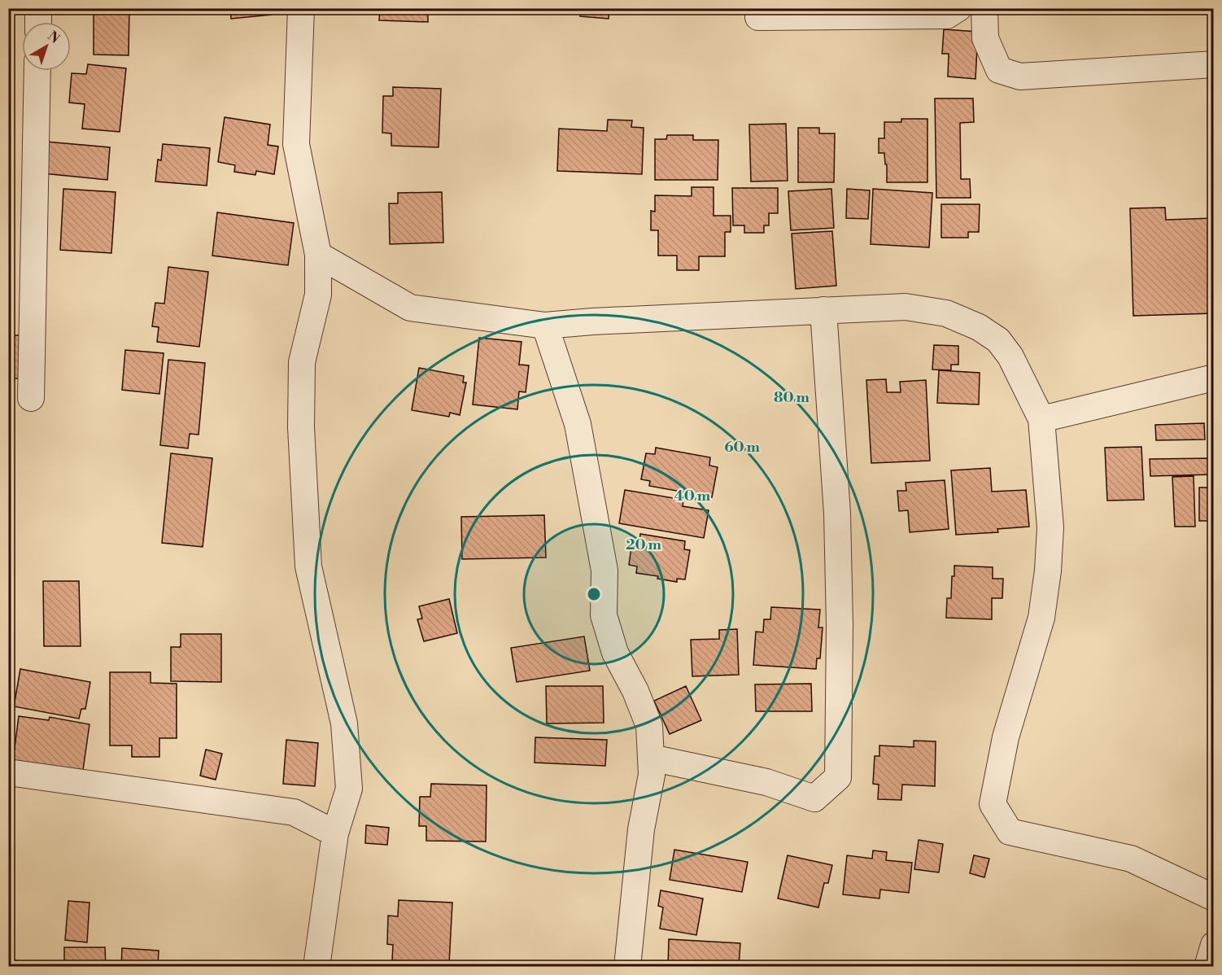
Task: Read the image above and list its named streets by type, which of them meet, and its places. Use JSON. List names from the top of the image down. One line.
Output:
{"north":"top right","rings":["80 m","60 m","40 m","20 m"]}
